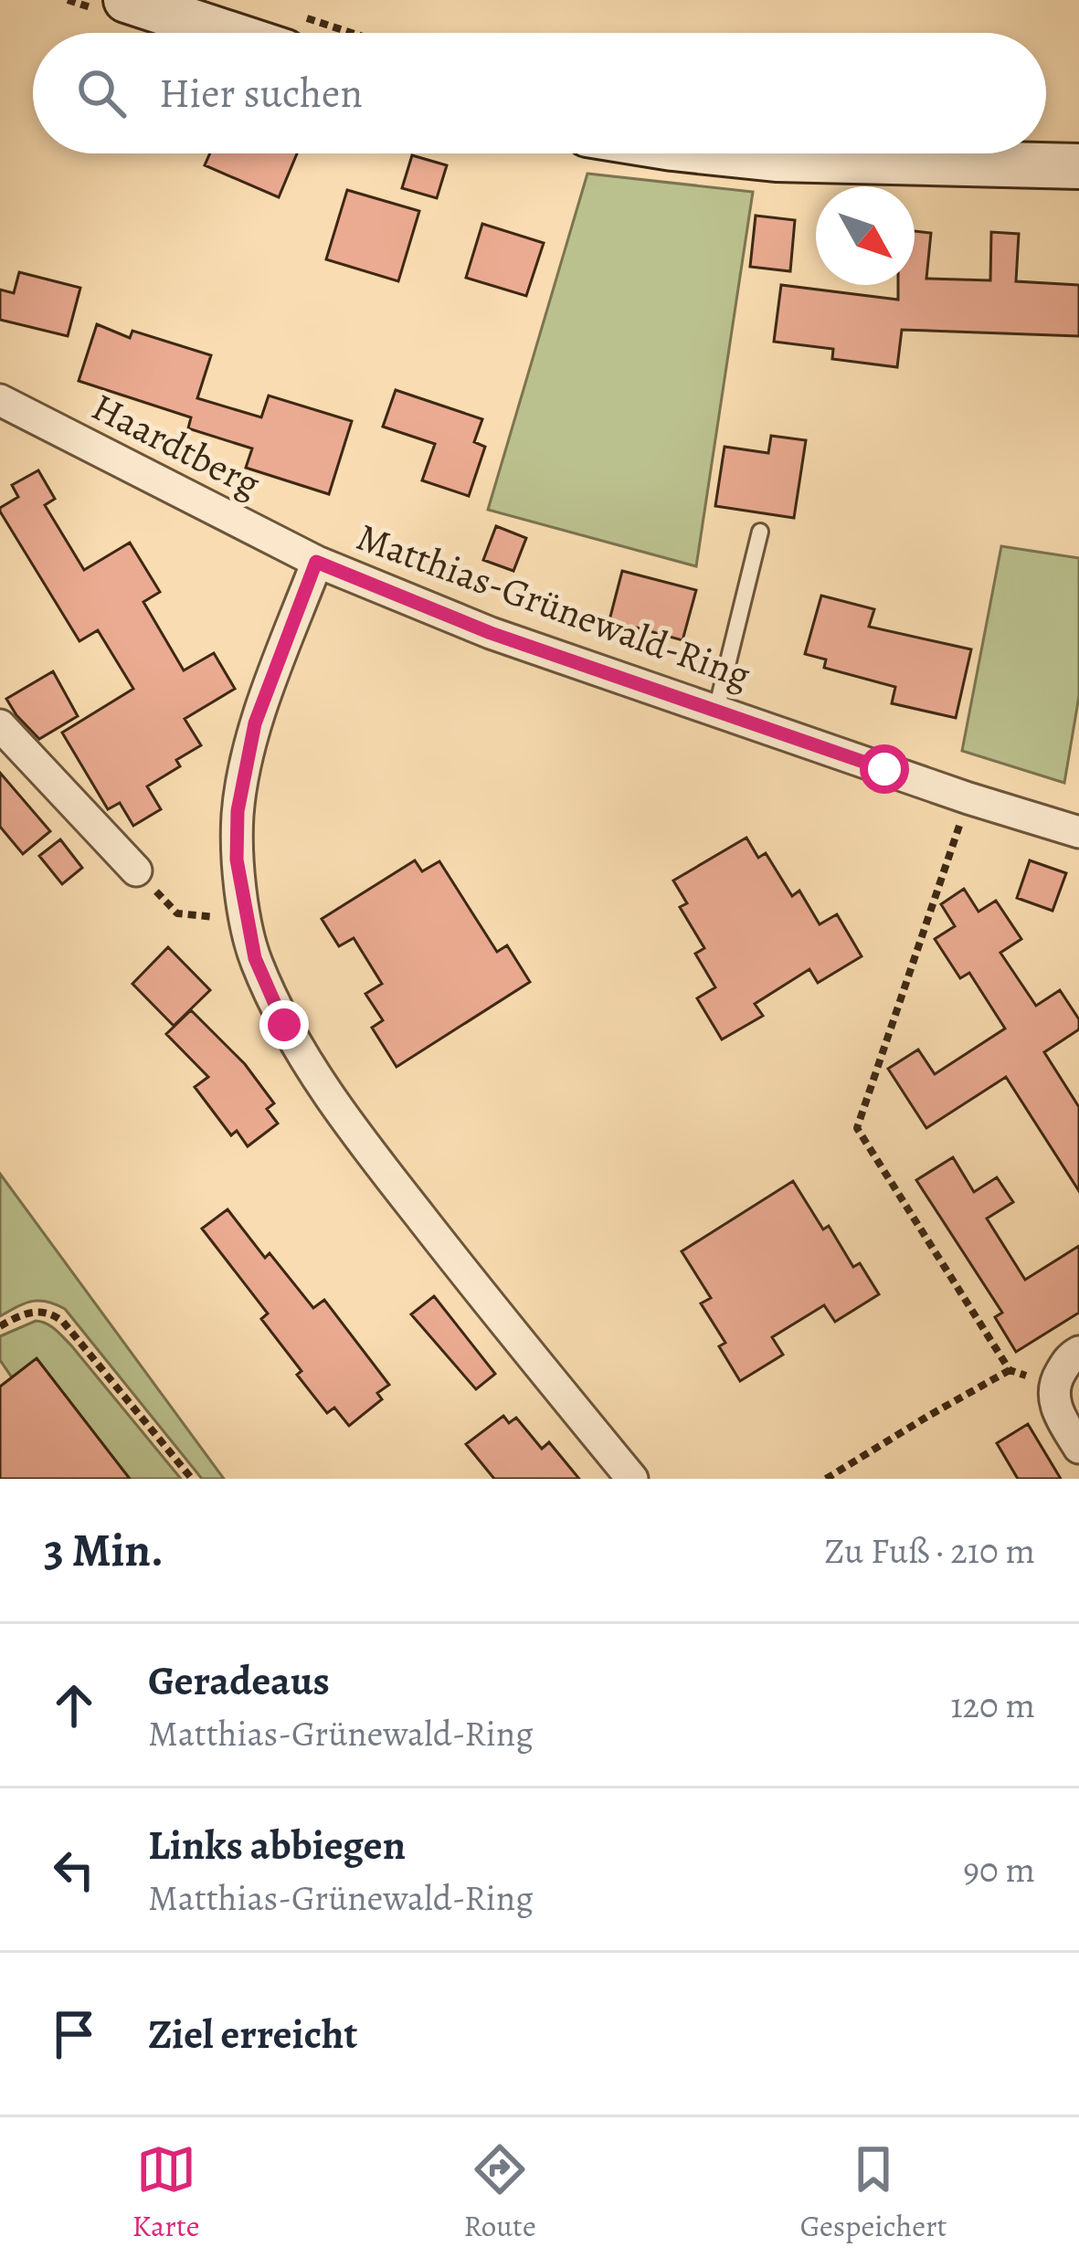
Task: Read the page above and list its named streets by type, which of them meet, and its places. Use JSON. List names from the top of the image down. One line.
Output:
{"streets":{"street":["Haardtberg","Matthias-Grünewald-Ring"]},"crossings":[["Haardtberg","Matthias-Grünewald-Ring"]],"north":"bottom right","page":{"search":"Hier suchen","heading":["3 Min.","Zu Fuß · 210 m"],"list":[["Geradeaus","Matthias-Grünewald-Ring","120 m"],["Links abbiegen","Matthias-Grünewald-Ring","90 m"],"Ziel erreicht"],"nav":["Karte","Route","Gespeichert"]}}
